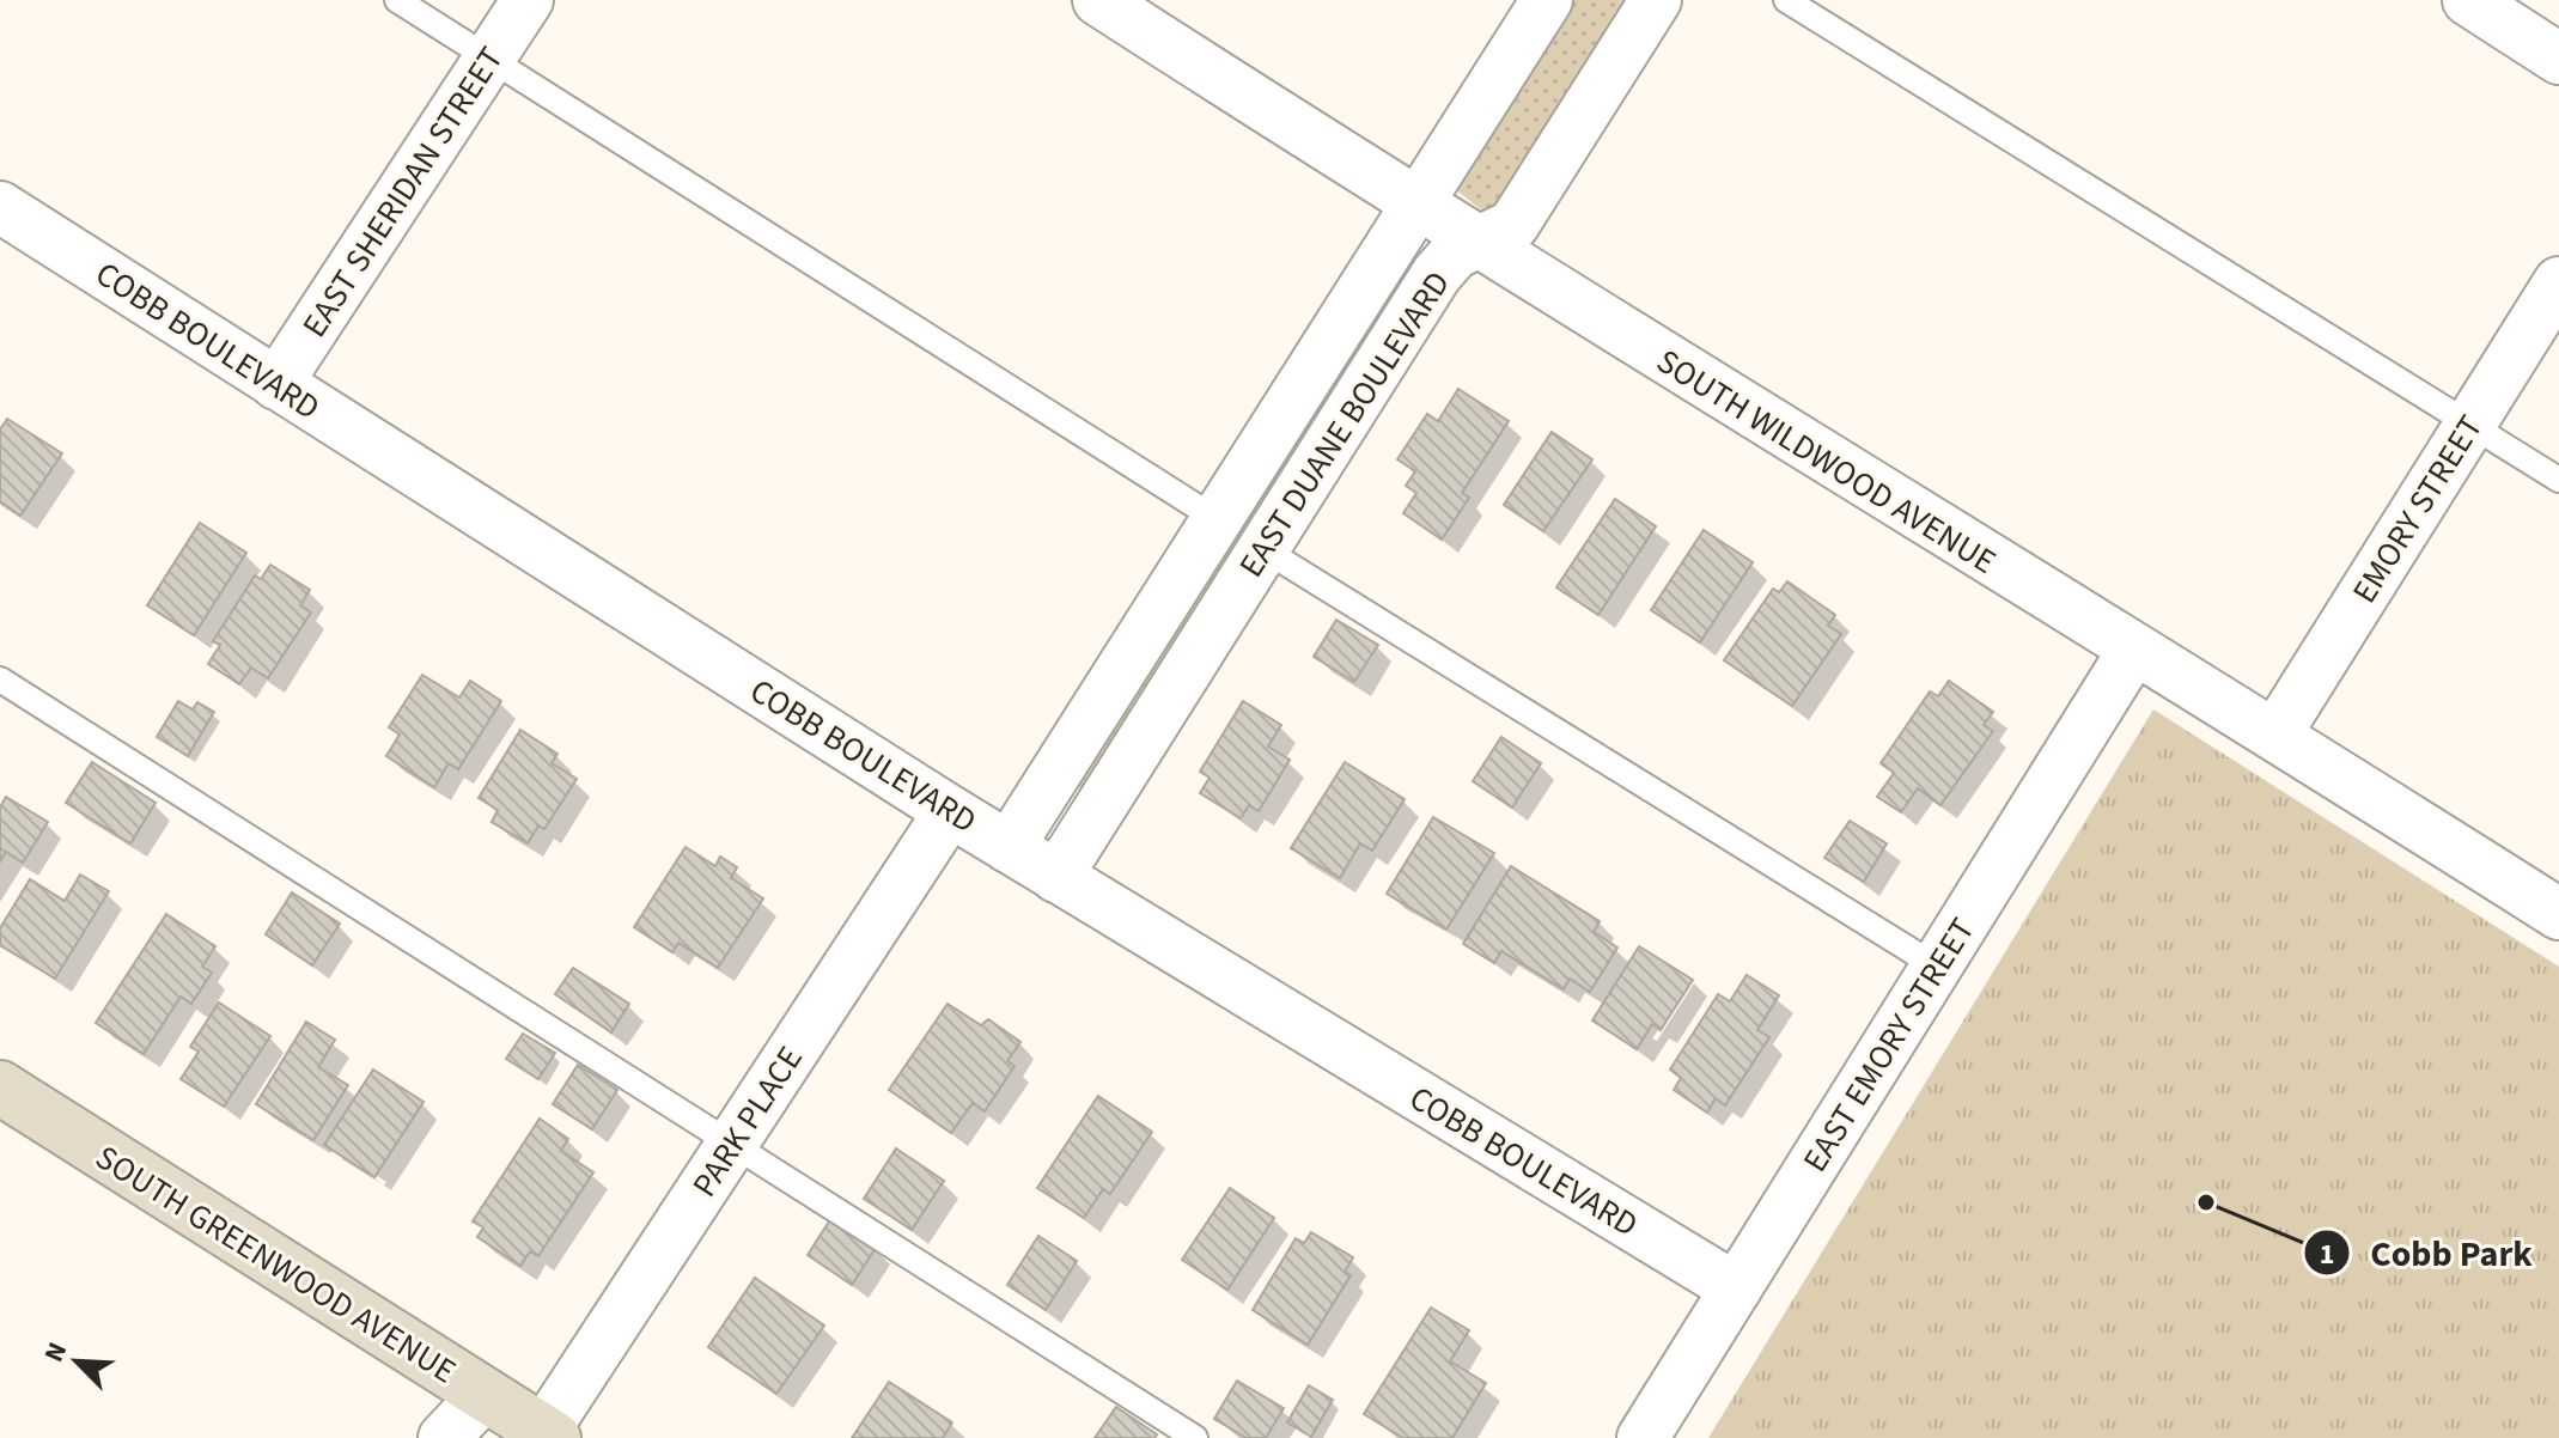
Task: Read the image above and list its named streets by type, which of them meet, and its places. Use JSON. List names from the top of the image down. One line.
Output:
{"streets":{"street":["EAST SHERIDAN STREET","COBB BOULEVARD","EAST DUANE BOULEVARD","SOUTH WILDWOOD AVENUE","EMORY STREET","EAST EMORY STREET","PARK PLACE","SOUTH GREENWOOD AVENUE"]},"crossings":[["EAST SHERIDAN STREET","COBB BOULEVARD"],["COBB BOULEVARD","EAST DUANE BOULEVARD"],["COBB BOULEVARD","EAST EMORY STREET"],["COBB BOULEVARD","PARK PLACE"],["EAST DUANE BOULEVARD","SOUTH WILDWOOD AVENUE"],["SOUTH WILDWOOD AVENUE","EMORY STREET"],["SOUTH WILDWOOD AVENUE","EAST EMORY STREET"],["PARK PLACE","SOUTH GREENWOOD AVENUE"]],"places":["Cobb Park"],"north":"top left"}
